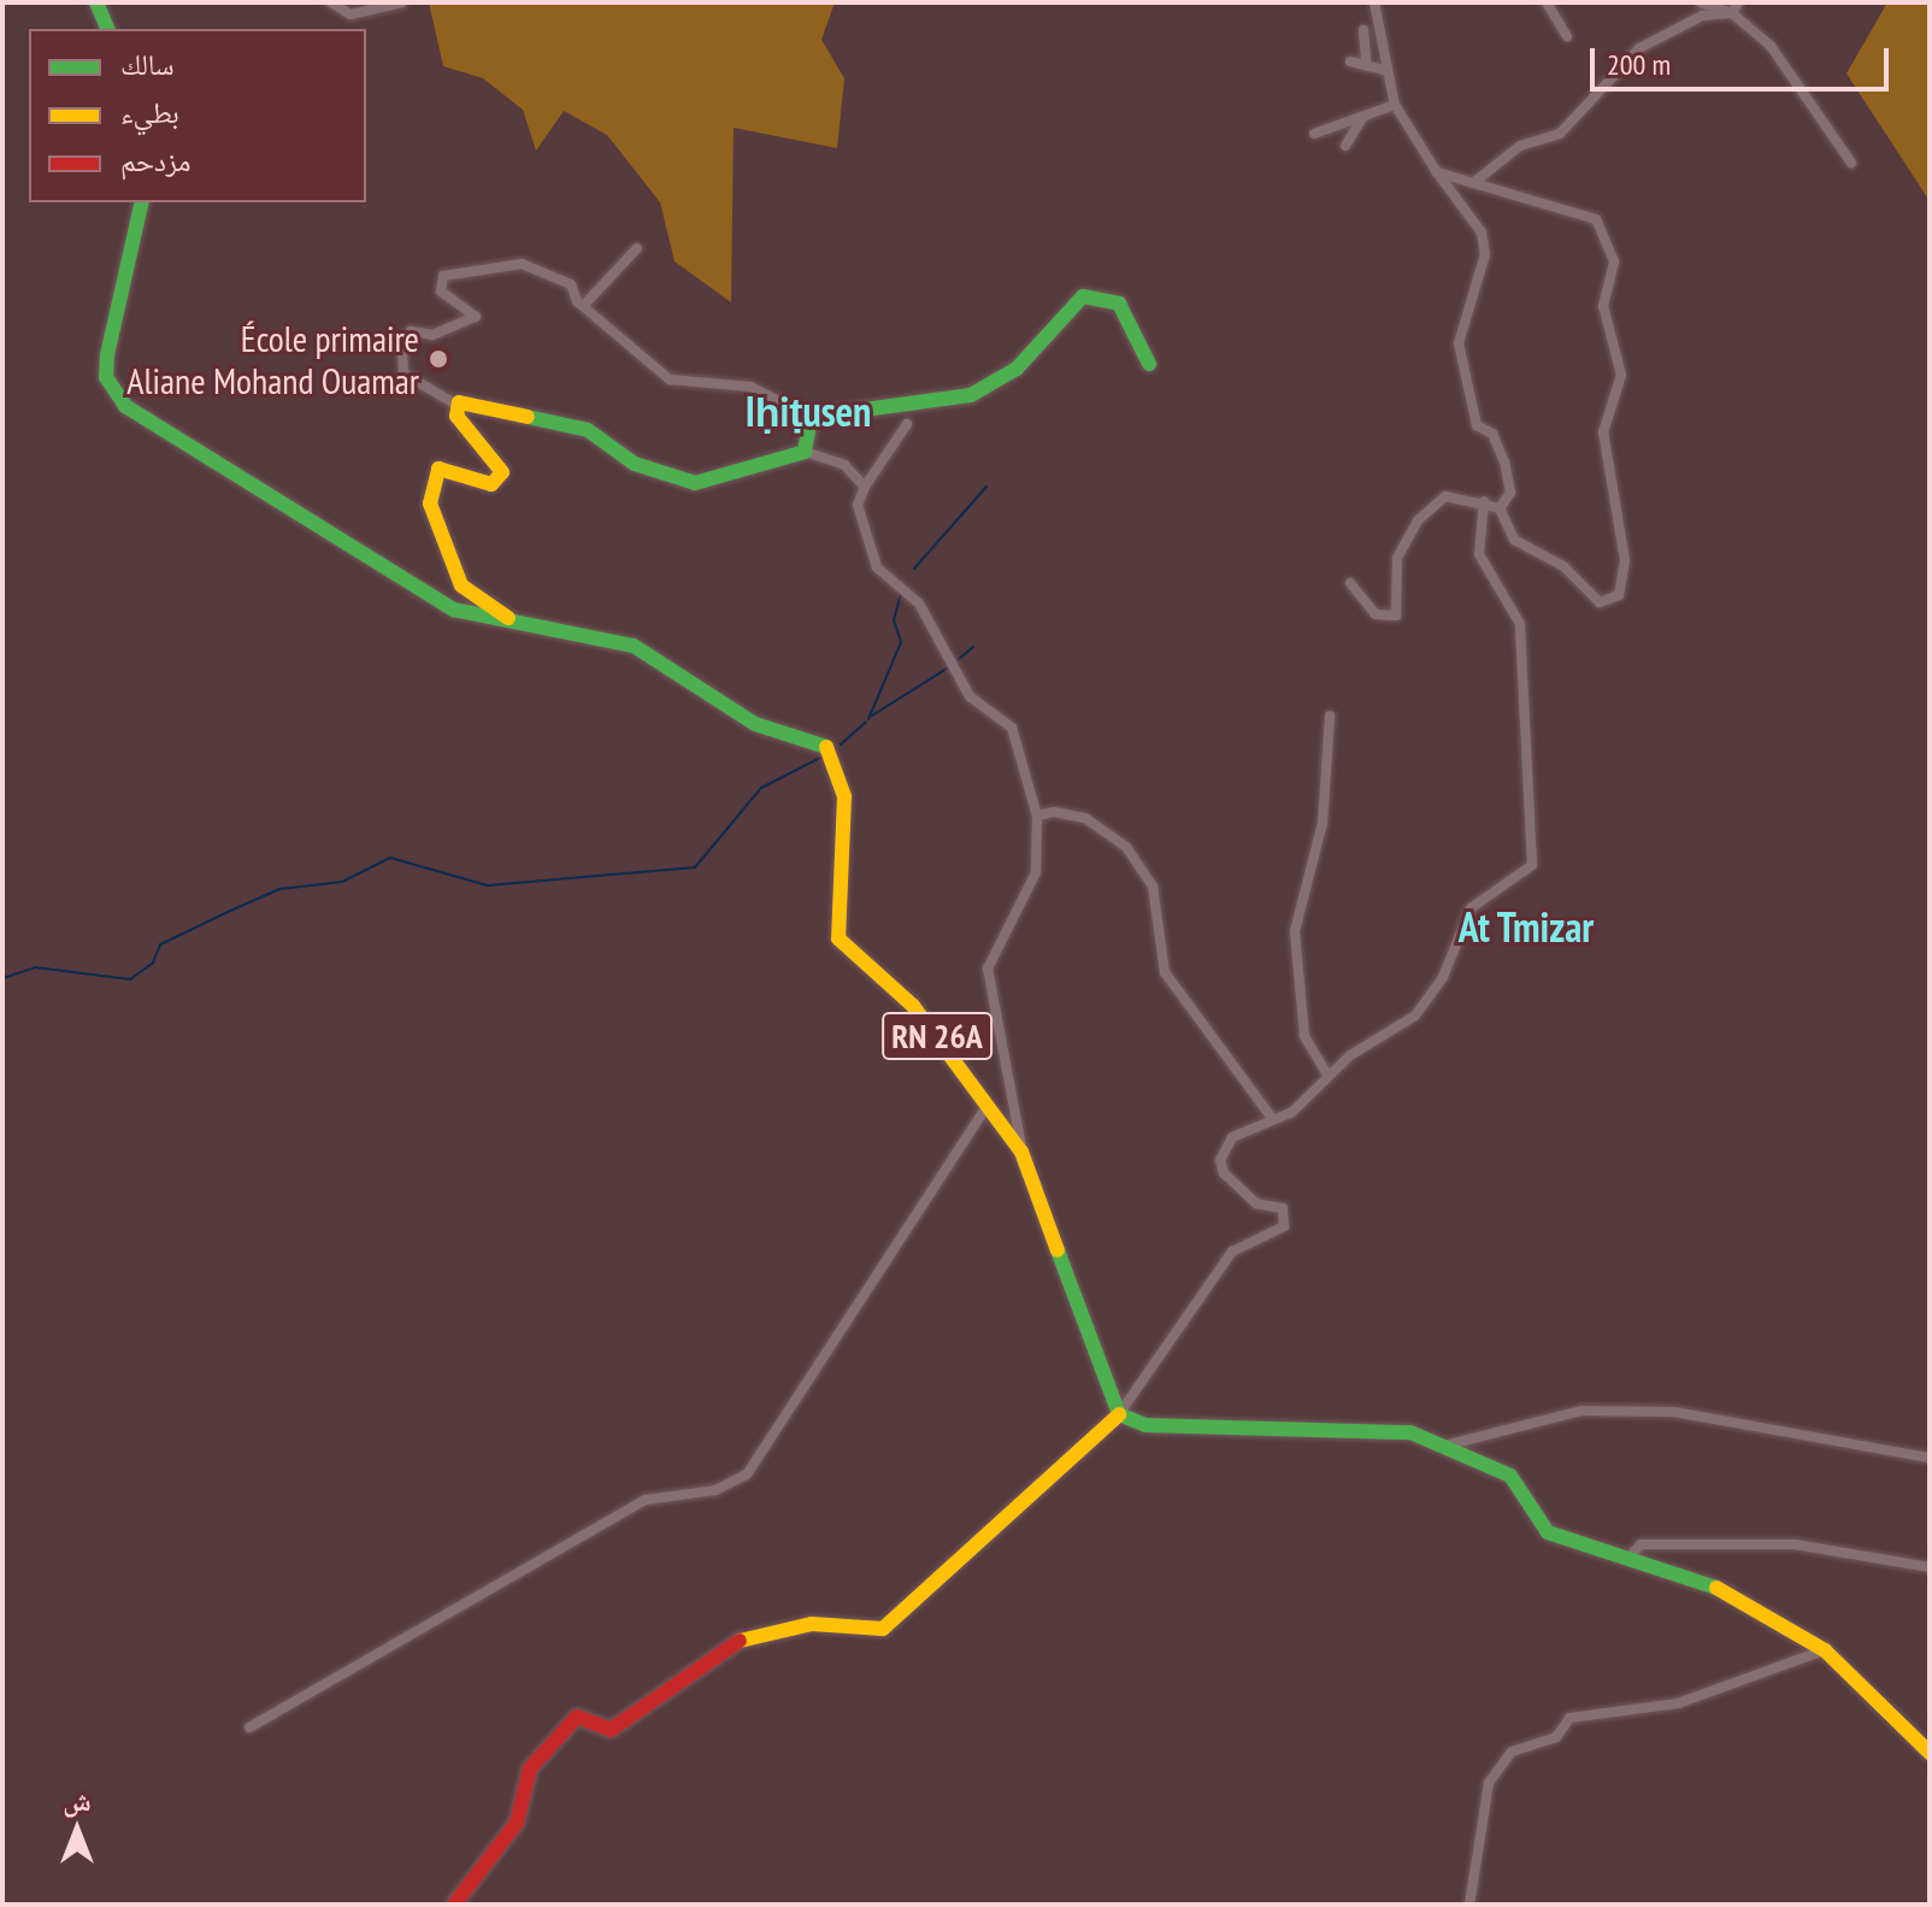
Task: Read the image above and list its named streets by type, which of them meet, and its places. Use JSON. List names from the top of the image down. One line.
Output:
{"streets":{"main road":["RN 26A"]},"districts":["Iḥiṭusen","At Tmizar"],"places":["École primaire Aliane Mohand Ouamar"],"legend":["سالك","بطيء","مزدحم"],"scale_bar":"200 m","north":"top"}
